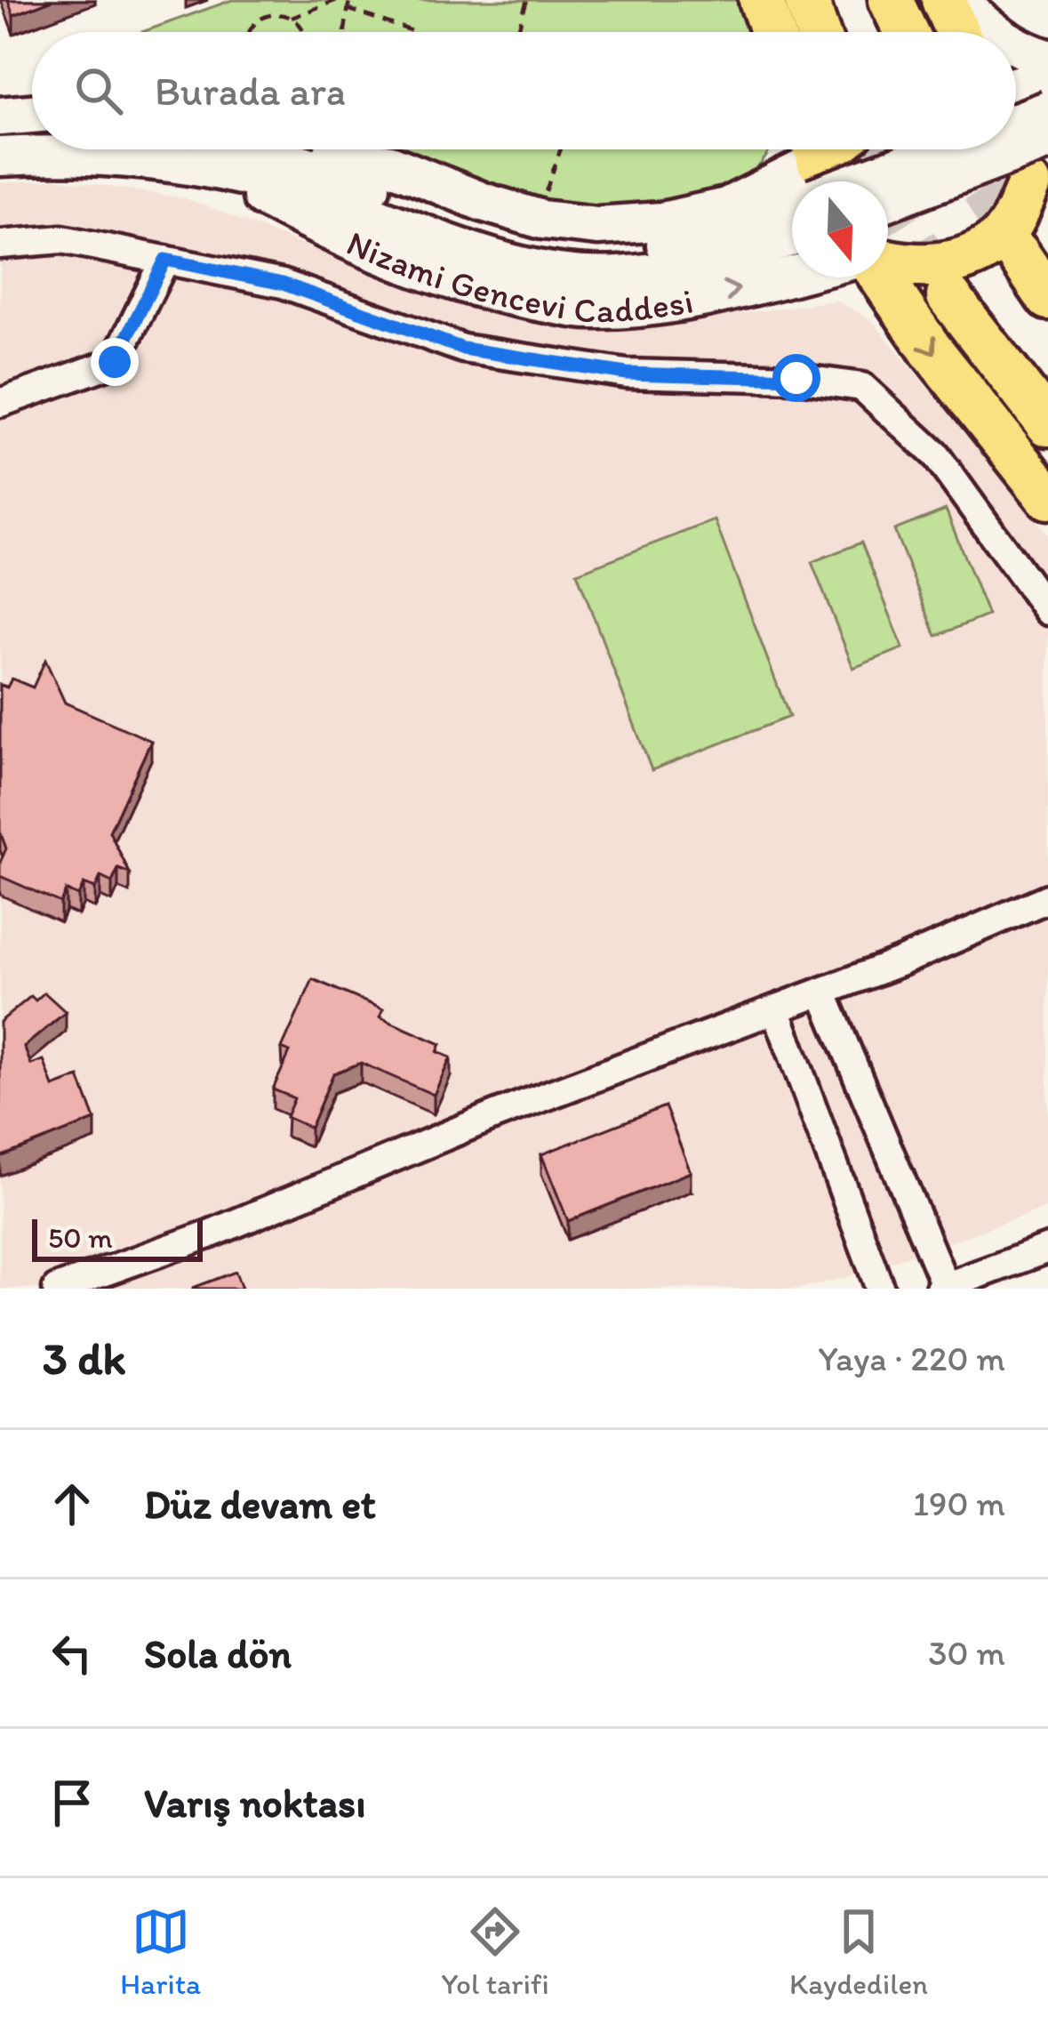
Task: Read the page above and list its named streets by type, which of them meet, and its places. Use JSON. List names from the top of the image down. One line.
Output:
{"streets":{"street":["Nizami Gencevi Caddesi"]},"scale_bar":"50 m","north":"bottom","page":{"search":"Burada ara","scale":"50 m","heading":["3 dk","Yaya · 220 m"],"list":[["Düz devam et","190 m"],["Sola dön","30 m"],"Varış noktası"],"nav":["Harita","Yol tarifi","Kaydedilen"]}}
